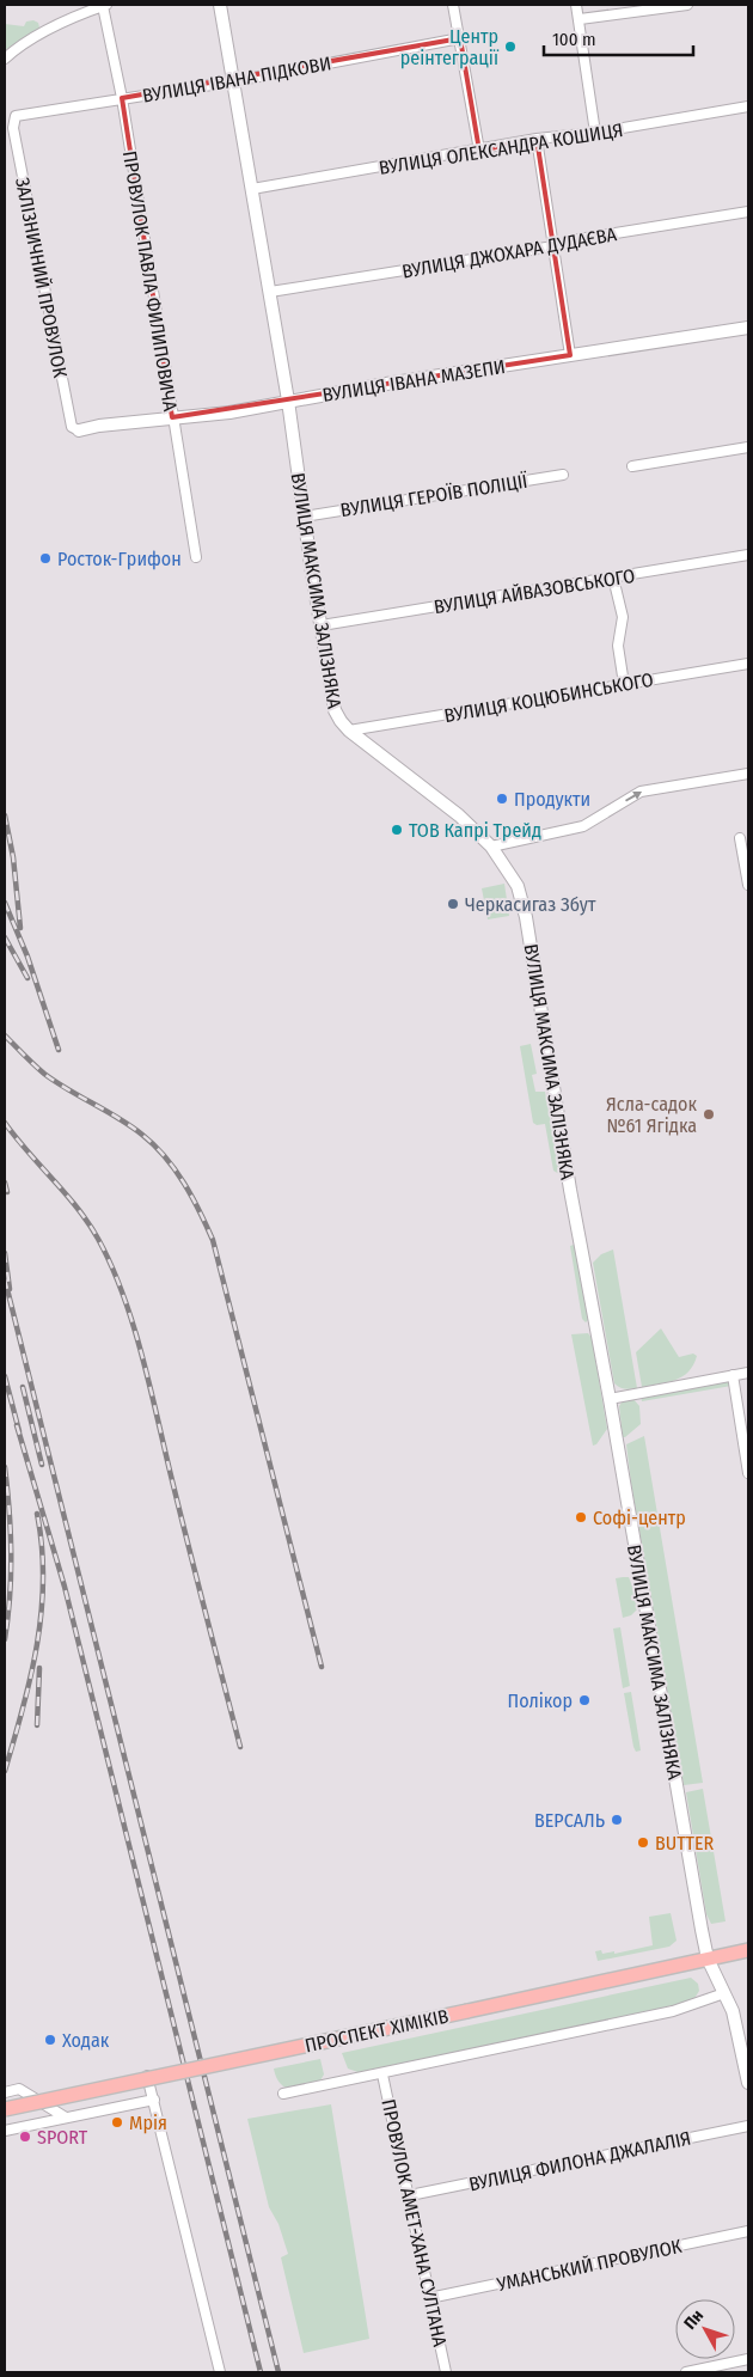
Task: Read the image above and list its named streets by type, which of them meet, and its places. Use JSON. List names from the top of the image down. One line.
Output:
{"streets":{"main road":["ВУЛИЦЯ ІВАНА МАЗЕПИ","ВУЛИЦЯ МАКСИМА ЗАЛІЗНЯКА","ПРОСПЕКТ ХІМІКІВ"],"street":["ВУЛИЦЯ ІВАНА ПІДКОВИ","ВУЛИЦЯ ОЛЕКСАНДРА КОШИЦЯ","ВУЛИЦЯ ДЖОХАРА ДУДАЄВА","ЗАЛІЗНИЧНИЙ ПРОВУЛОК","ПРОВУЛОК ПАВЛА ФИЛИПОВИЧА","ВУЛИЦЯ ГЕРОЇВ ПОЛІЦІЇ","ВУЛИЦЯ АЙВАЗОВСЬКОГО","ВУЛИЦЯ КОЦЮБИНСЬКОГО","ВУЛИЦЯ ФИЛОНА ДЖАЛАЛІЯ","ПРОВУЛОК АМЕТ-ХАНА СУЛТАНА","УМАНСЬКИЙ ПРОВУЛОК"]},"crossings":[["ВУЛИЦЯ ІВАНА ПІДКОВИ","ЗАЛІЗНИЧНИЙ ПРОВУЛОК"],["ВУЛИЦЯ ІВАНА ПІДКОВИ","ПРОВУЛОК ПАВЛА ФИЛИПОВИЧА"],["ВУЛИЦЯ ІВАНА ПІДКОВИ","ВУЛИЦЯ МАКСИМА ЗАЛІЗНЯКА"],["ВУЛИЦЯ ОЛЕКСАНДРА КОШИЦЯ","ВУЛИЦЯ МАКСИМА ЗАЛІЗНЯКА"],["ВУЛИЦЯ ДЖОХАРА ДУДАЄВА","ВУЛИЦЯ МАКСИМА ЗАЛІЗНЯКА"],["ЗАЛІЗНИЧНИЙ ПРОВУЛОК","ВУЛИЦЯ ІВАНА МАЗЕПИ"],["ПРОВУЛОК ПАВЛА ФИЛИПОВИЧА","ВУЛИЦЯ ІВАНА МАЗЕПИ"],["ВУЛИЦЯ ІВАНА МАЗЕПИ","ВУЛИЦЯ МАКСИМА ЗАЛІЗНЯКА"],["ВУЛИЦЯ ГЕРОЇВ ПОЛІЦІЇ","ВУЛИЦЯ МАКСИМА ЗАЛІЗНЯКА"],["ВУЛИЦЯ МАКСИМА ЗАЛІЗНЯКА","ВУЛИЦЯ АЙВАЗОВСЬКОГО"],["ВУЛИЦЯ МАКСИМА ЗАЛІЗНЯКА","ВУЛИЦЯ КОЦЮБИНСЬКОГО"],["ВУЛИЦЯ МАКСИМА ЗАЛІЗНЯКА","ПРОСПЕКТ ХІМІКІВ"],["ВУЛИЦЯ ФИЛОНА ДЖАЛАЛІЯ","ПРОВУЛОК АМЕТ-ХАНА СУЛТАНА"],["ПРОВУЛОК АМЕТ-ХАНА СУЛТАНА","УМАНСЬКИЙ ПРОВУЛОК"]],"places":["Центр реінтеграції","Росток-Грифон","Продукти","ТОВ Капрі Трейд","Черкасигаз Збут","Ясла-садок №61 Ягідка","Софі-центр","Полікор","ВЕРСАЛЬ","BUTTER","Ходак","Мрія","SPORT"],"scale_bar":"100 m","north":"top left"}
